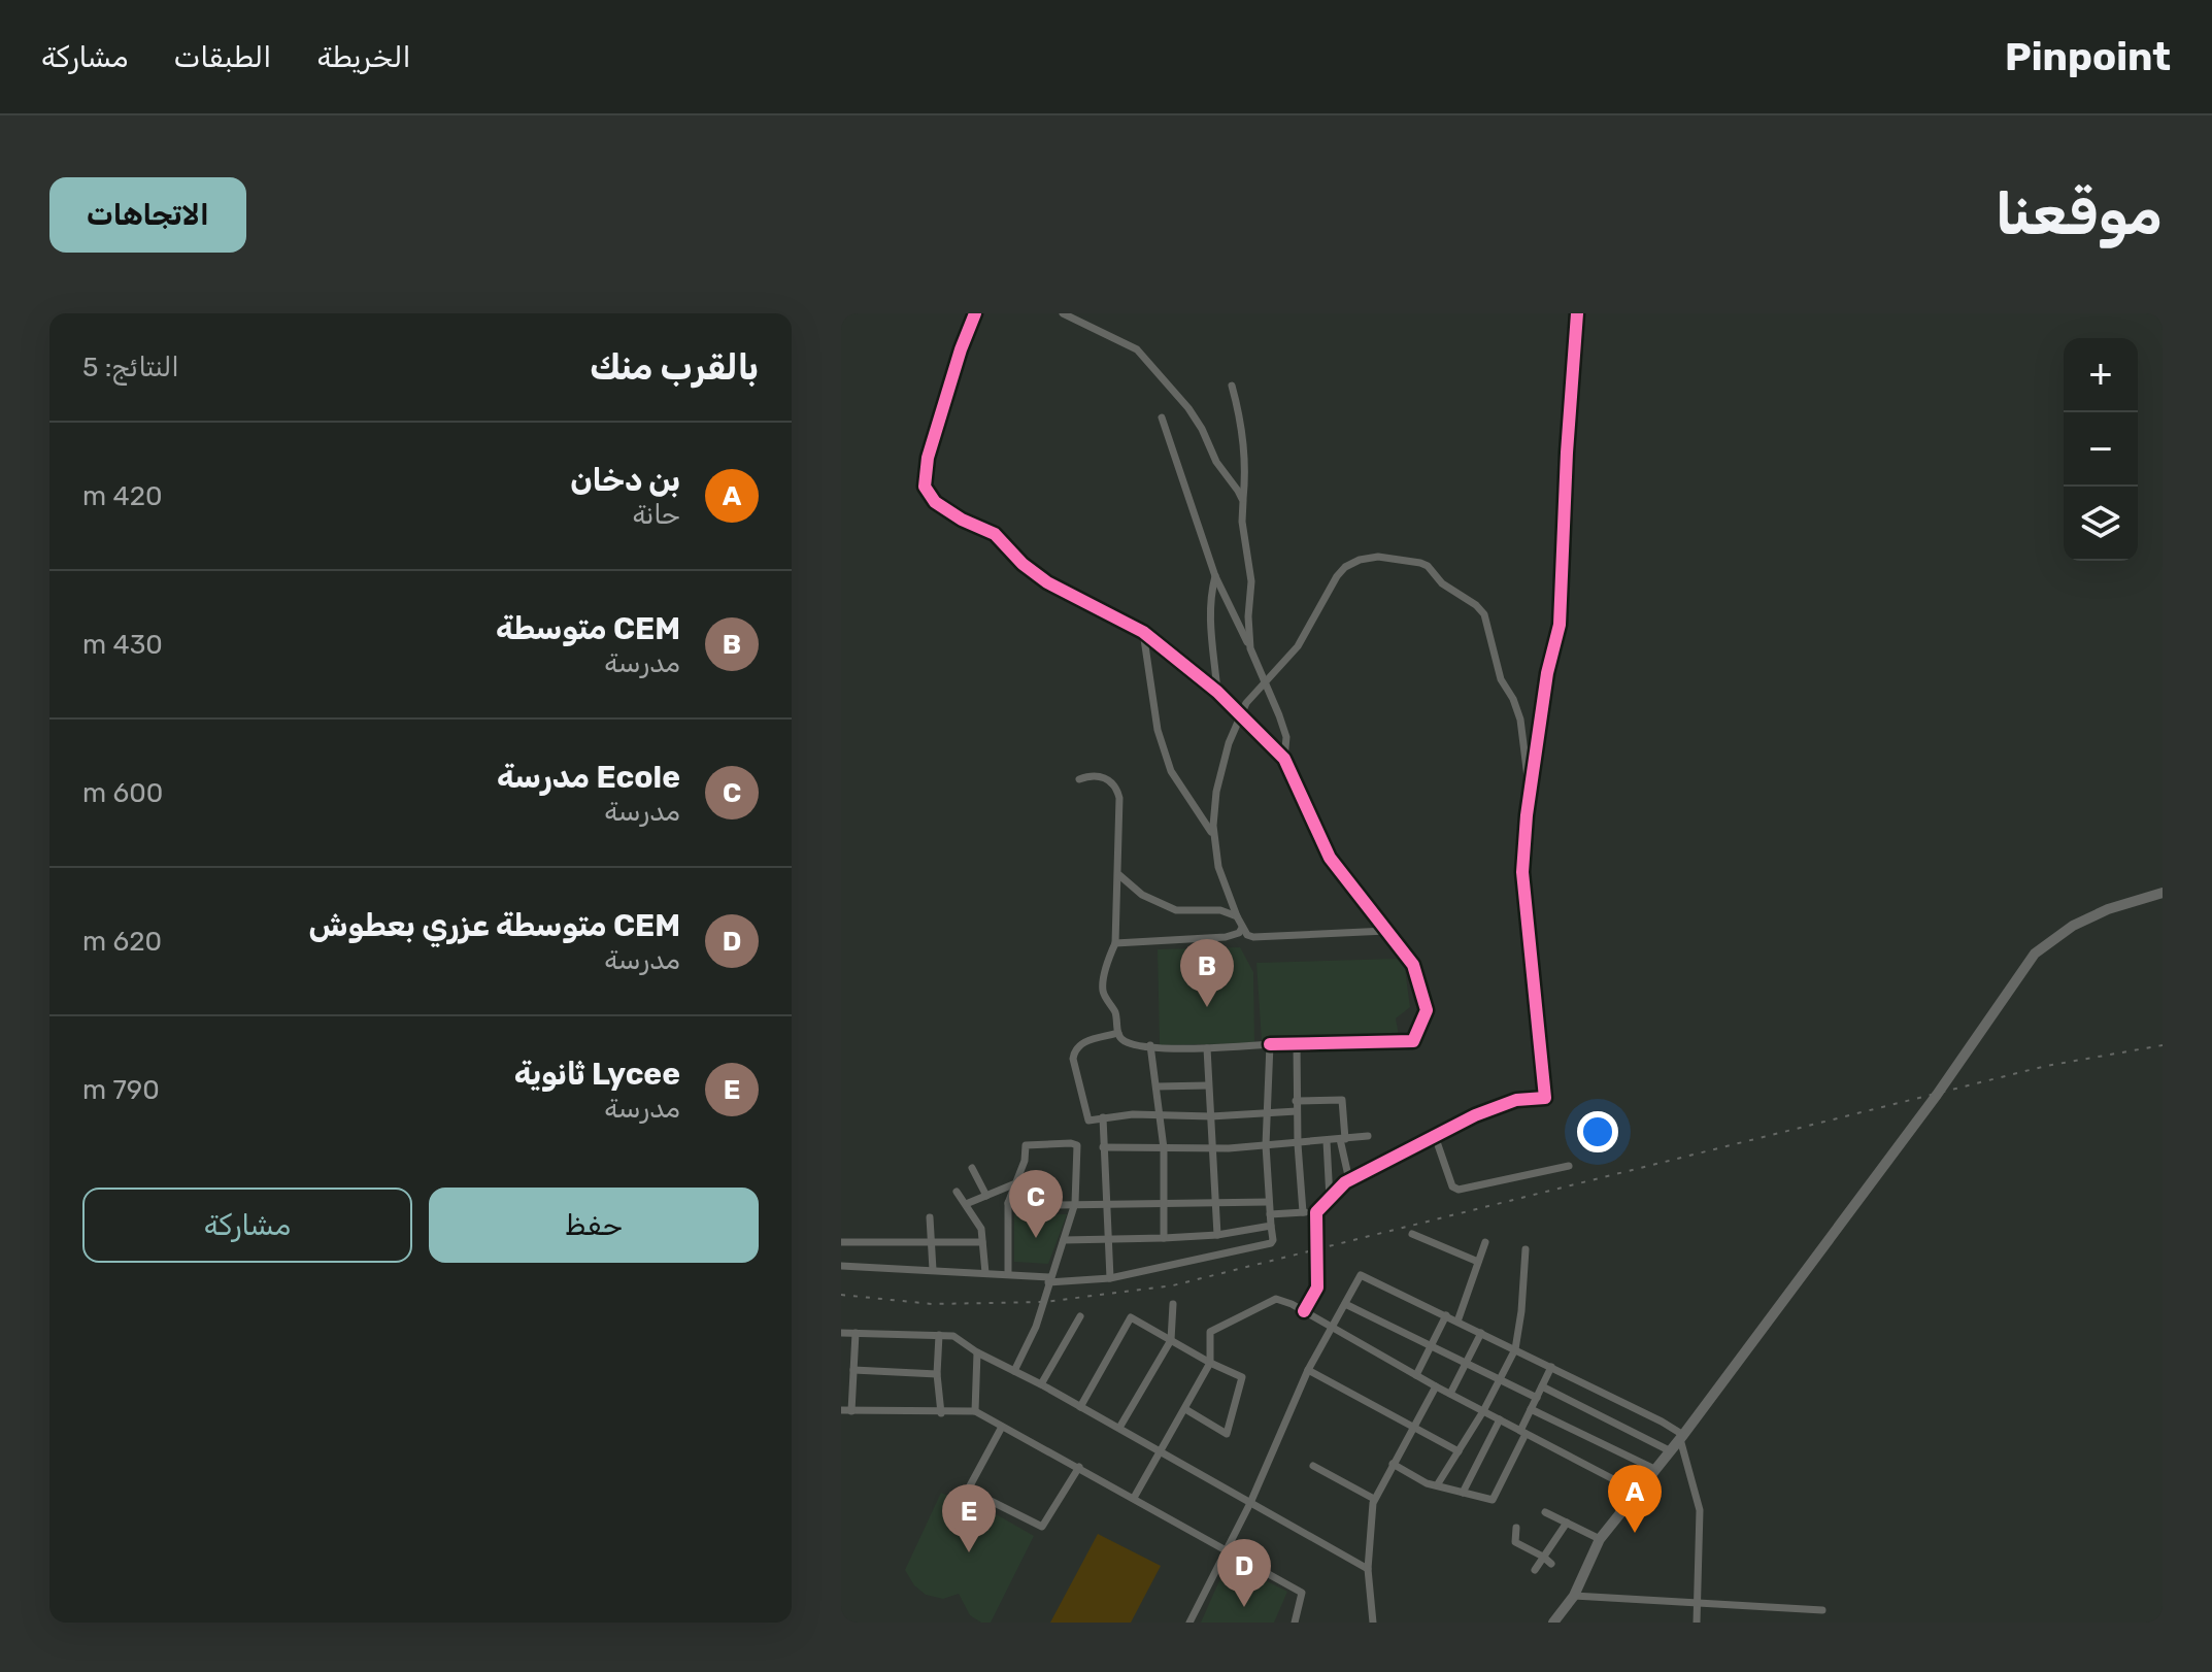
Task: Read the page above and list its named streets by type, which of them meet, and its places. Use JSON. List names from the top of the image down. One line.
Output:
{"page":{"header":"Pinpoint","nav":["الخريطة","الطبقات","مشاركة"],"buttons":["الاتجاهات",["حفظ","مشاركة"]],"title":"موقعنا","heading":["بالقرب منك","النتائج: 5"],"map_buttons":["+","−"],"list":[{"mark":"A","name":"بن دخان","note":"حانة","value":"420 m"},{"mark":"B","name":"CEM متوسطة","note":"مدرسة","value":"430 m"},{"mark":"C","name":"Ecole مدرسة","note":"مدرسة","value":"600 m"},{"mark":"D","name":"CEM متوسطة عزري بعطوش","note":"مدرسة","value":"620 m"},{"mark":"E","name":"Lycee ثانوية","note":"مدرسة","value":"790 m"}],"pins":["B","C","A","E","D"]}}
